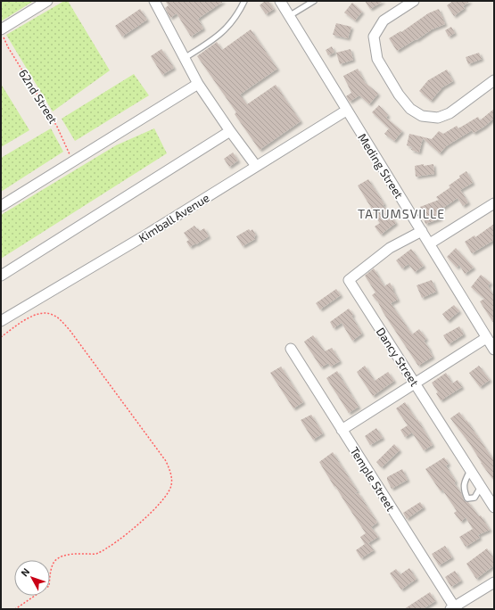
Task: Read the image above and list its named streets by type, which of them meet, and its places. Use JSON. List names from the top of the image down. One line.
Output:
{"streets":{"street":["Meding Street","Kimball Avenue","Dancy Street","Temple Street"],"path":["62nd Street"]},"crossings":[["Meding Street","Kimball Avenue"],["Meding Street","Dancy Street"]],"districts":["TATUMSVILLE"],"north":"top left"}
